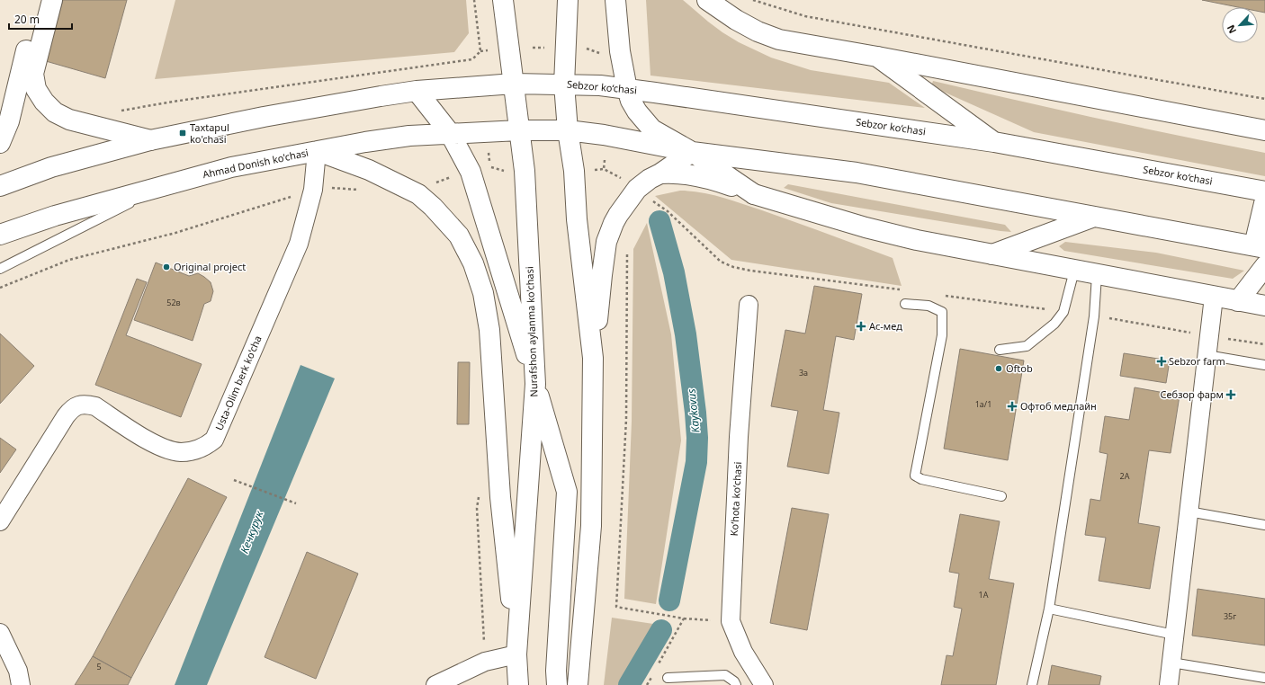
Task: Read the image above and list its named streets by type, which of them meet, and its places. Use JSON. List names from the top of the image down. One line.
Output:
{"streets":{"main road":["Sebzor ko‘chasi","Ahmad Donish ko'chasi","Nurafshon aylanma ko'chasi"],"street":["Usta-Olim berk ko'cha","Koʻhota koʻchasi"]},"crossings":[["Sebzor ko‘chasi","Nurafshon aylanma ko'chasi"],["Ahmad Donish ko'chasi","Nurafshon aylanma ko'chasi"],["Ahmad Donish ko'chasi","Usta-Olim berk ko'cha"]],"water":["Kaykovus","Кечкурук"],"places":{"transit":["Taxtapul ko'chasi"],"other":["Original project","Oftob"],"health":["Ас-мед","Sebzor farm","Себзор фарм","Офтоб медлайн"]},"house_numbers":["52в","3а","1а/1","2А","1А","35г","5"],"scale_bar":"20 m","north":"bottom left"}
